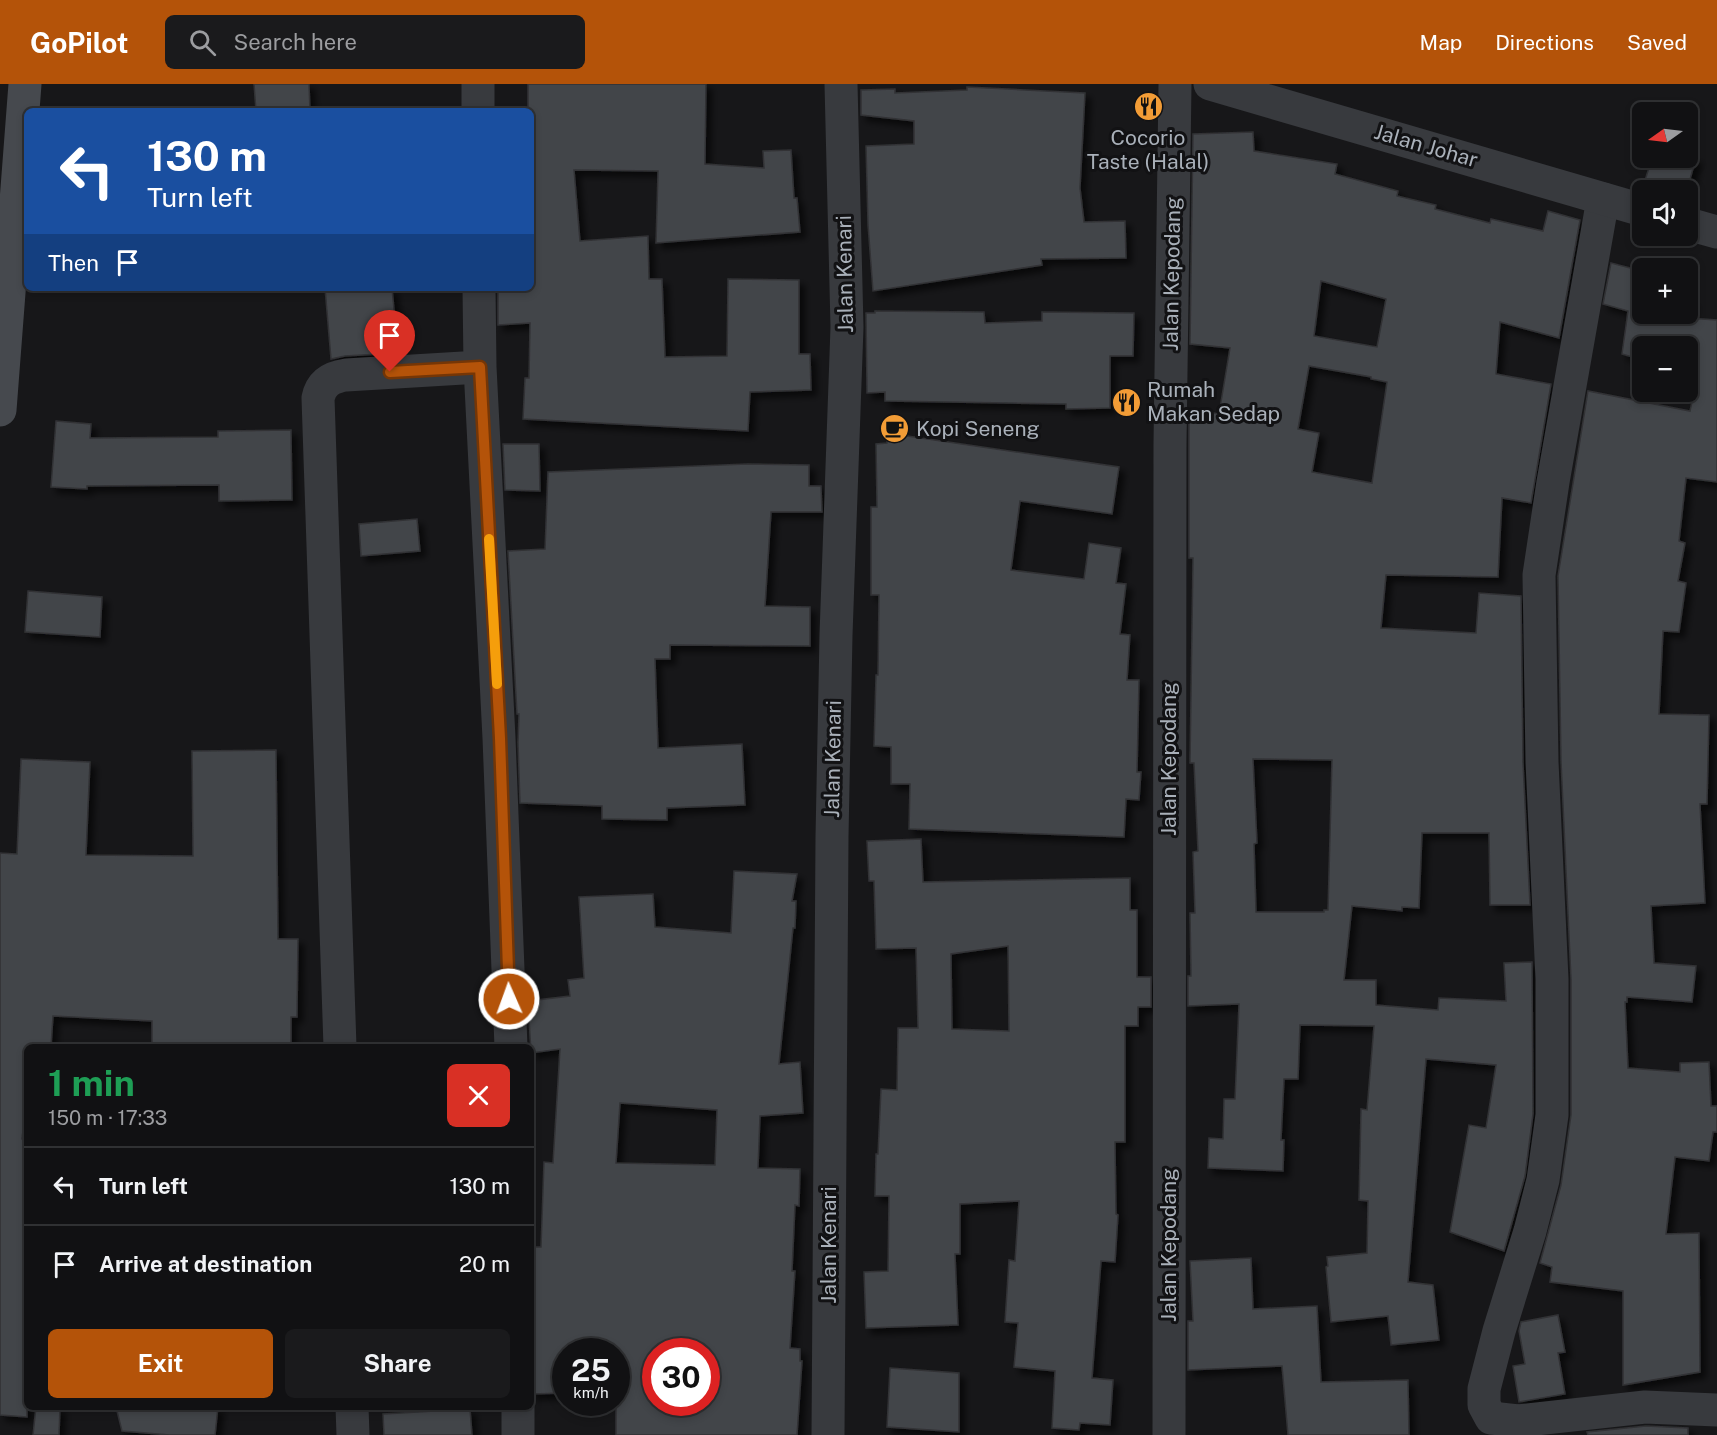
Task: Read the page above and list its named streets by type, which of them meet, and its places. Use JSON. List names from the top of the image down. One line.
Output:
{"streets":{"street":["Jalan Johar","Jalan Kenari","Jalan Kepodang"]},"places":{"restaurant":["Cocorio Taste (Halal)","Rumah Makan Sedap"],"cafe":["Kopi Seneng"]},"north":"left","page":{"header":"GoPilot","search":"Search here","nav":["Map","Directions","Saved"],"map_buttons":["+","−"],"turn":["130 m","Turn left"],"then":"Then","heading":["1 min","150 m · 17:33"],"list":[{"name":"Turn left","value":"130 m"},{"name":"Arrive at destination","value":"20 m"}],"buttons":["Exit","Share"],"speed":"25 km/h","limit":"30"}}
